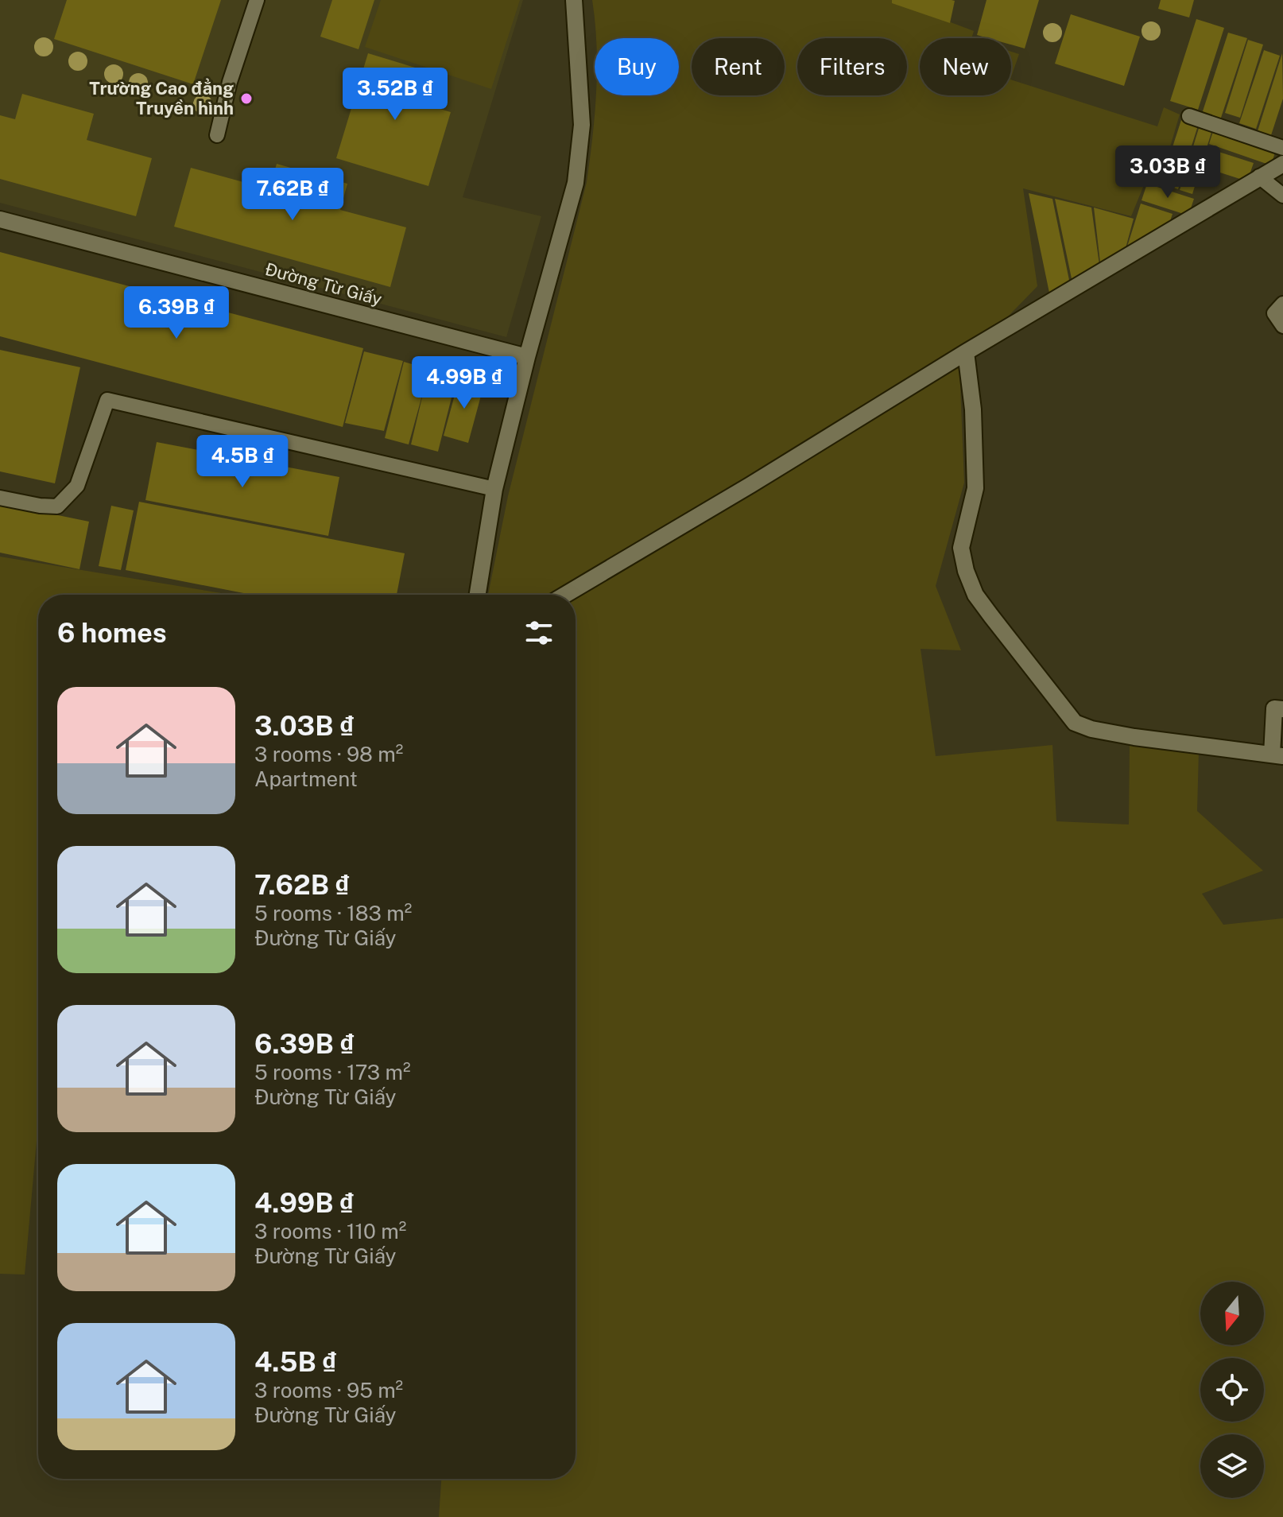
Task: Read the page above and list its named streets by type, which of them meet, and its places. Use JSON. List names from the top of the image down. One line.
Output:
{"streets":{"street":["Đường Từ Giấy"]},"places":["Trường Cao đẳng Truyền hình"],"north":"bottom","page":{"chip":["Buy","Rent","Filters","New"],"price":["3.52B ₫","3.03B ₫","7.62B ₫","6.39B ₫","4.99B ₫","4.5B ₫"],"heading":"6 homes","list":[{"name":"3.03B ₫","note":"3 rooms · 98 m² · Apartment"},{"name":"7.62B ₫","note":"5 rooms · 183 m² · Đường Từ Giấy"},{"name":"6.39B ₫","note":"5 rooms · 173 m² · Đường Từ Giấy"},{"name":"4.99B ₫","note":"3 rooms · 110 m² · Đường Từ Giấy"},{"name":"4.5B ₫","note":"3 rooms · 95 m² · Đường Từ Giấy"}]}}
